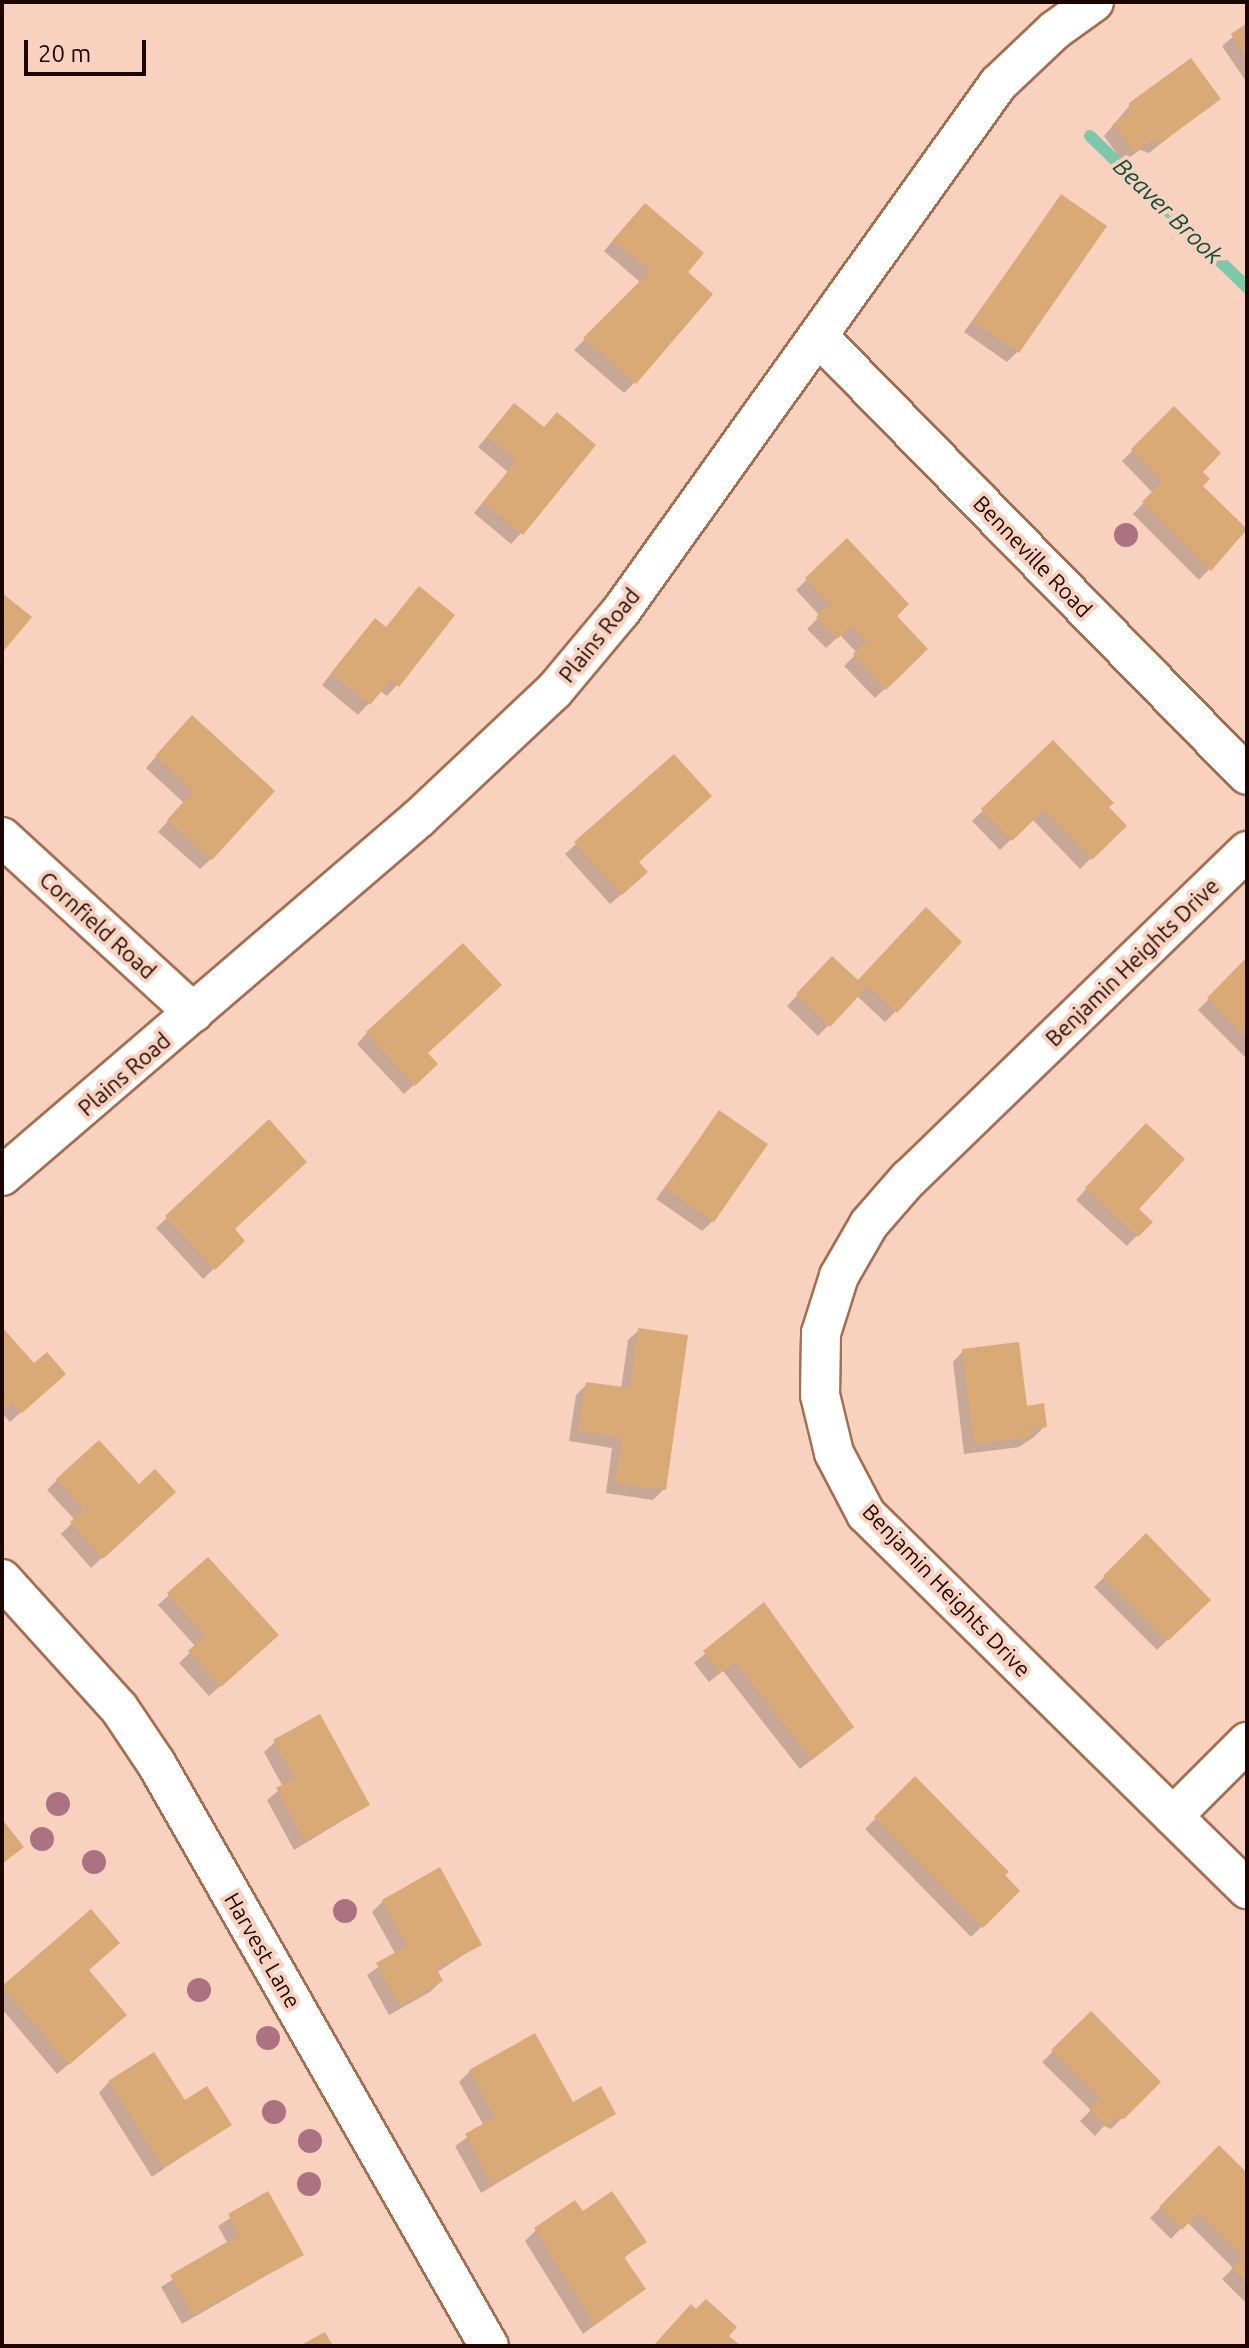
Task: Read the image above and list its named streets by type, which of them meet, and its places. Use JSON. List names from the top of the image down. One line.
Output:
{"streets":{"street":["Benneville Road","Plains Road","Cornfield Road","Benjamin Heights Drive","Harvest Lane"]},"crossings":[["Benneville Road","Plains Road"],["Plains Road","Cornfield Road"]],"water":["Beaver Brook"],"scale_bar":"20 m"}
